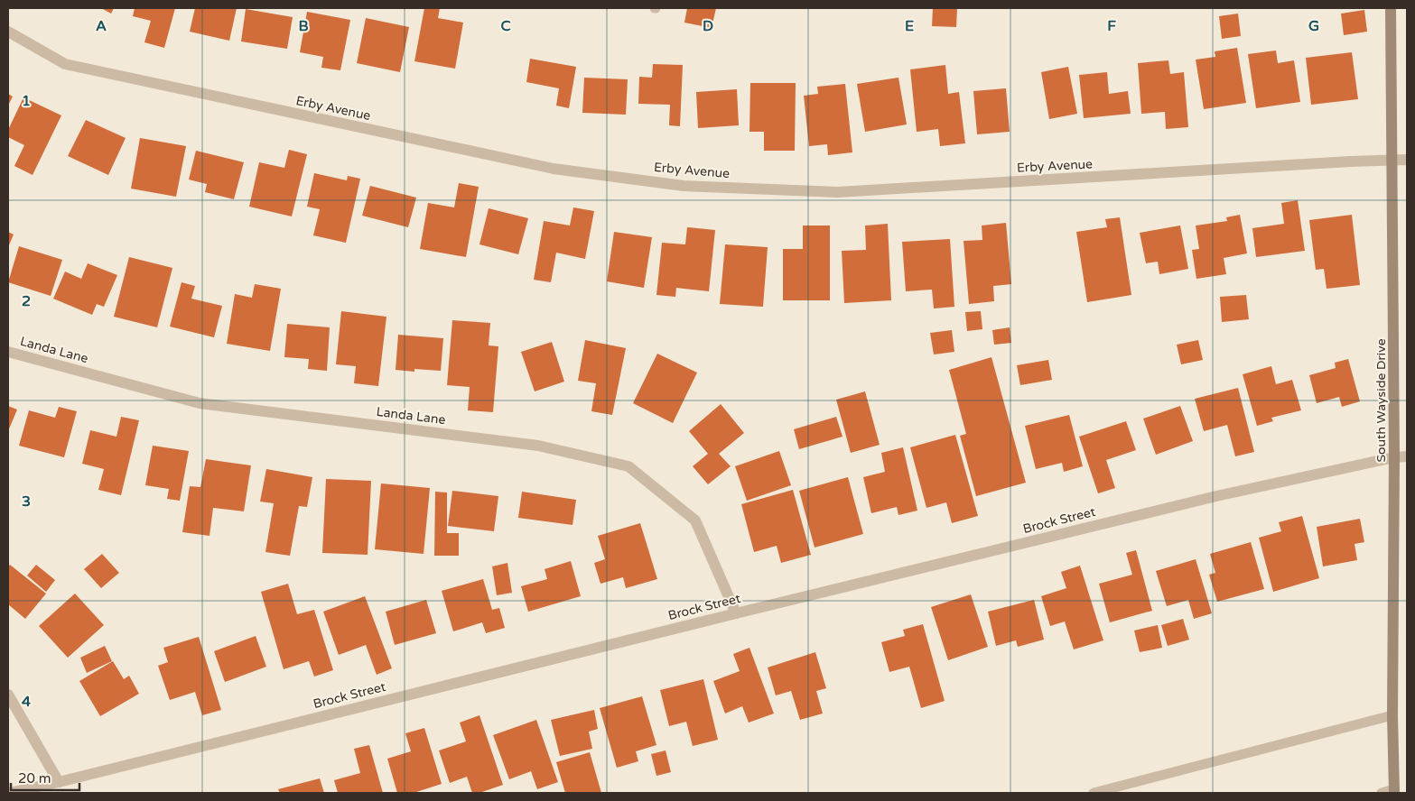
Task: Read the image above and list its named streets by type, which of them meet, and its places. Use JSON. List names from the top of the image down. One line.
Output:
{"streets":{"main road":["South Wayside Drive"],"street":["Erby Avenue","Landa Lane","Brock Street"]},"crossings":[["Erby Avenue","South Wayside Drive"],["Landa Lane","Brock Street"],["South Wayside Drive","Brock Street"]],"scale_bar":"20 m","grid":{"columns":["A","B","C","D","E","F","G"],"rows":["1","2","3","4"]}}
